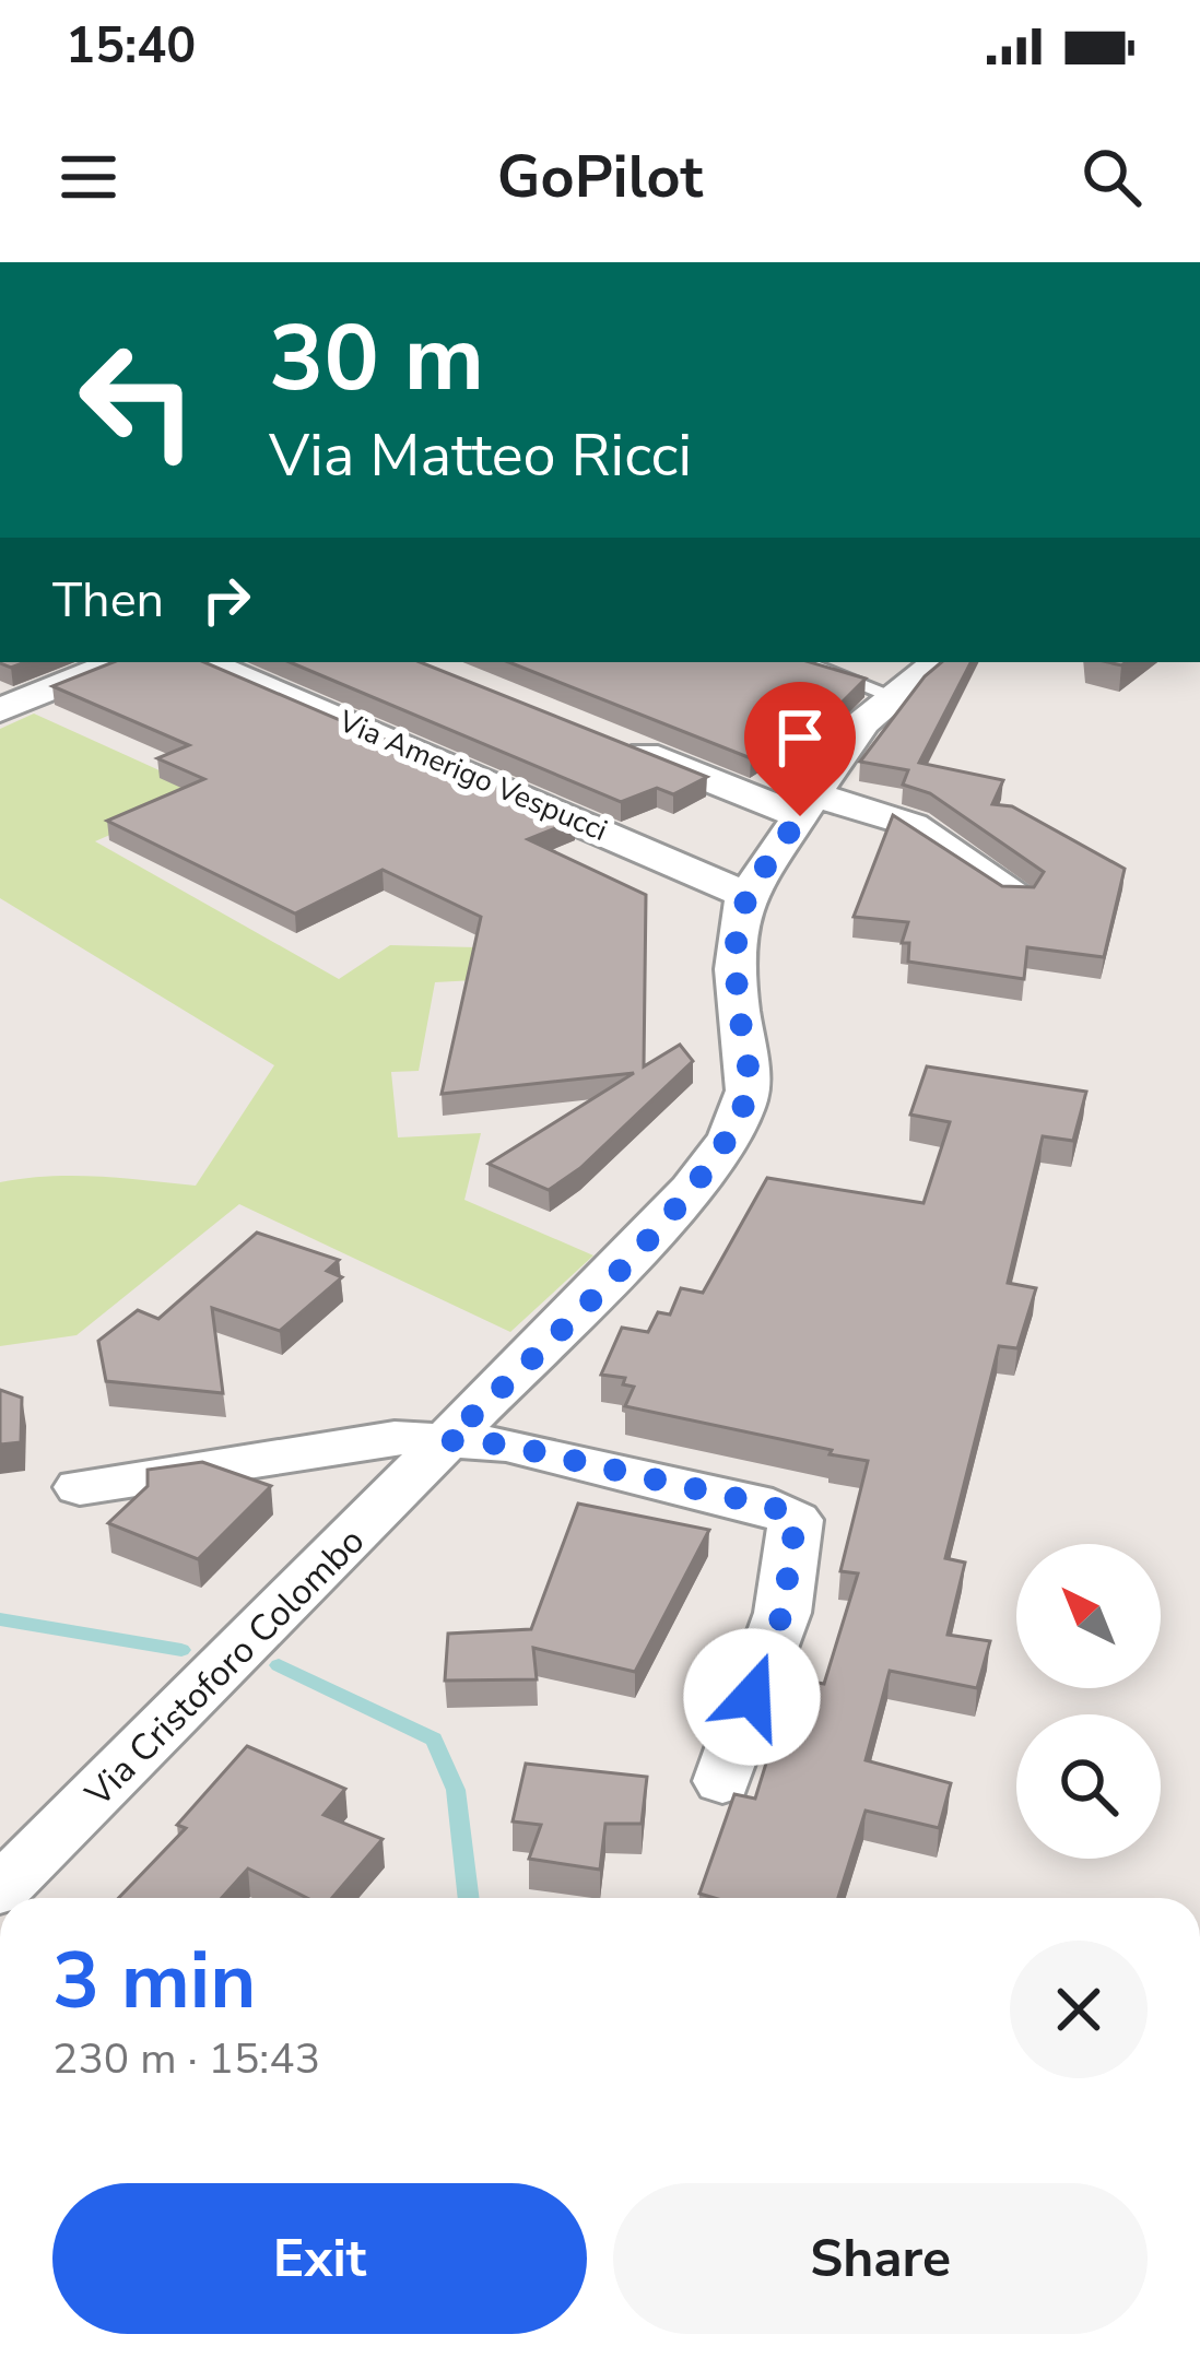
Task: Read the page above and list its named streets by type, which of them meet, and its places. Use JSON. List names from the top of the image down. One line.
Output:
{"streets":{"street":["Via Amerigo Vespucci","Via Cristoforo Colombo"]},"crossings":[["Via Amerigo Vespucci","Via Cristoforo Colombo"]],"north":"top left","page":{"status":"15:40","header":"GoPilot","turn":["30 m","Via Matteo Ricci"],"then":"Then","heading":["3 min","230 m · 15:43"],"buttons":["Exit","Share"]}}
